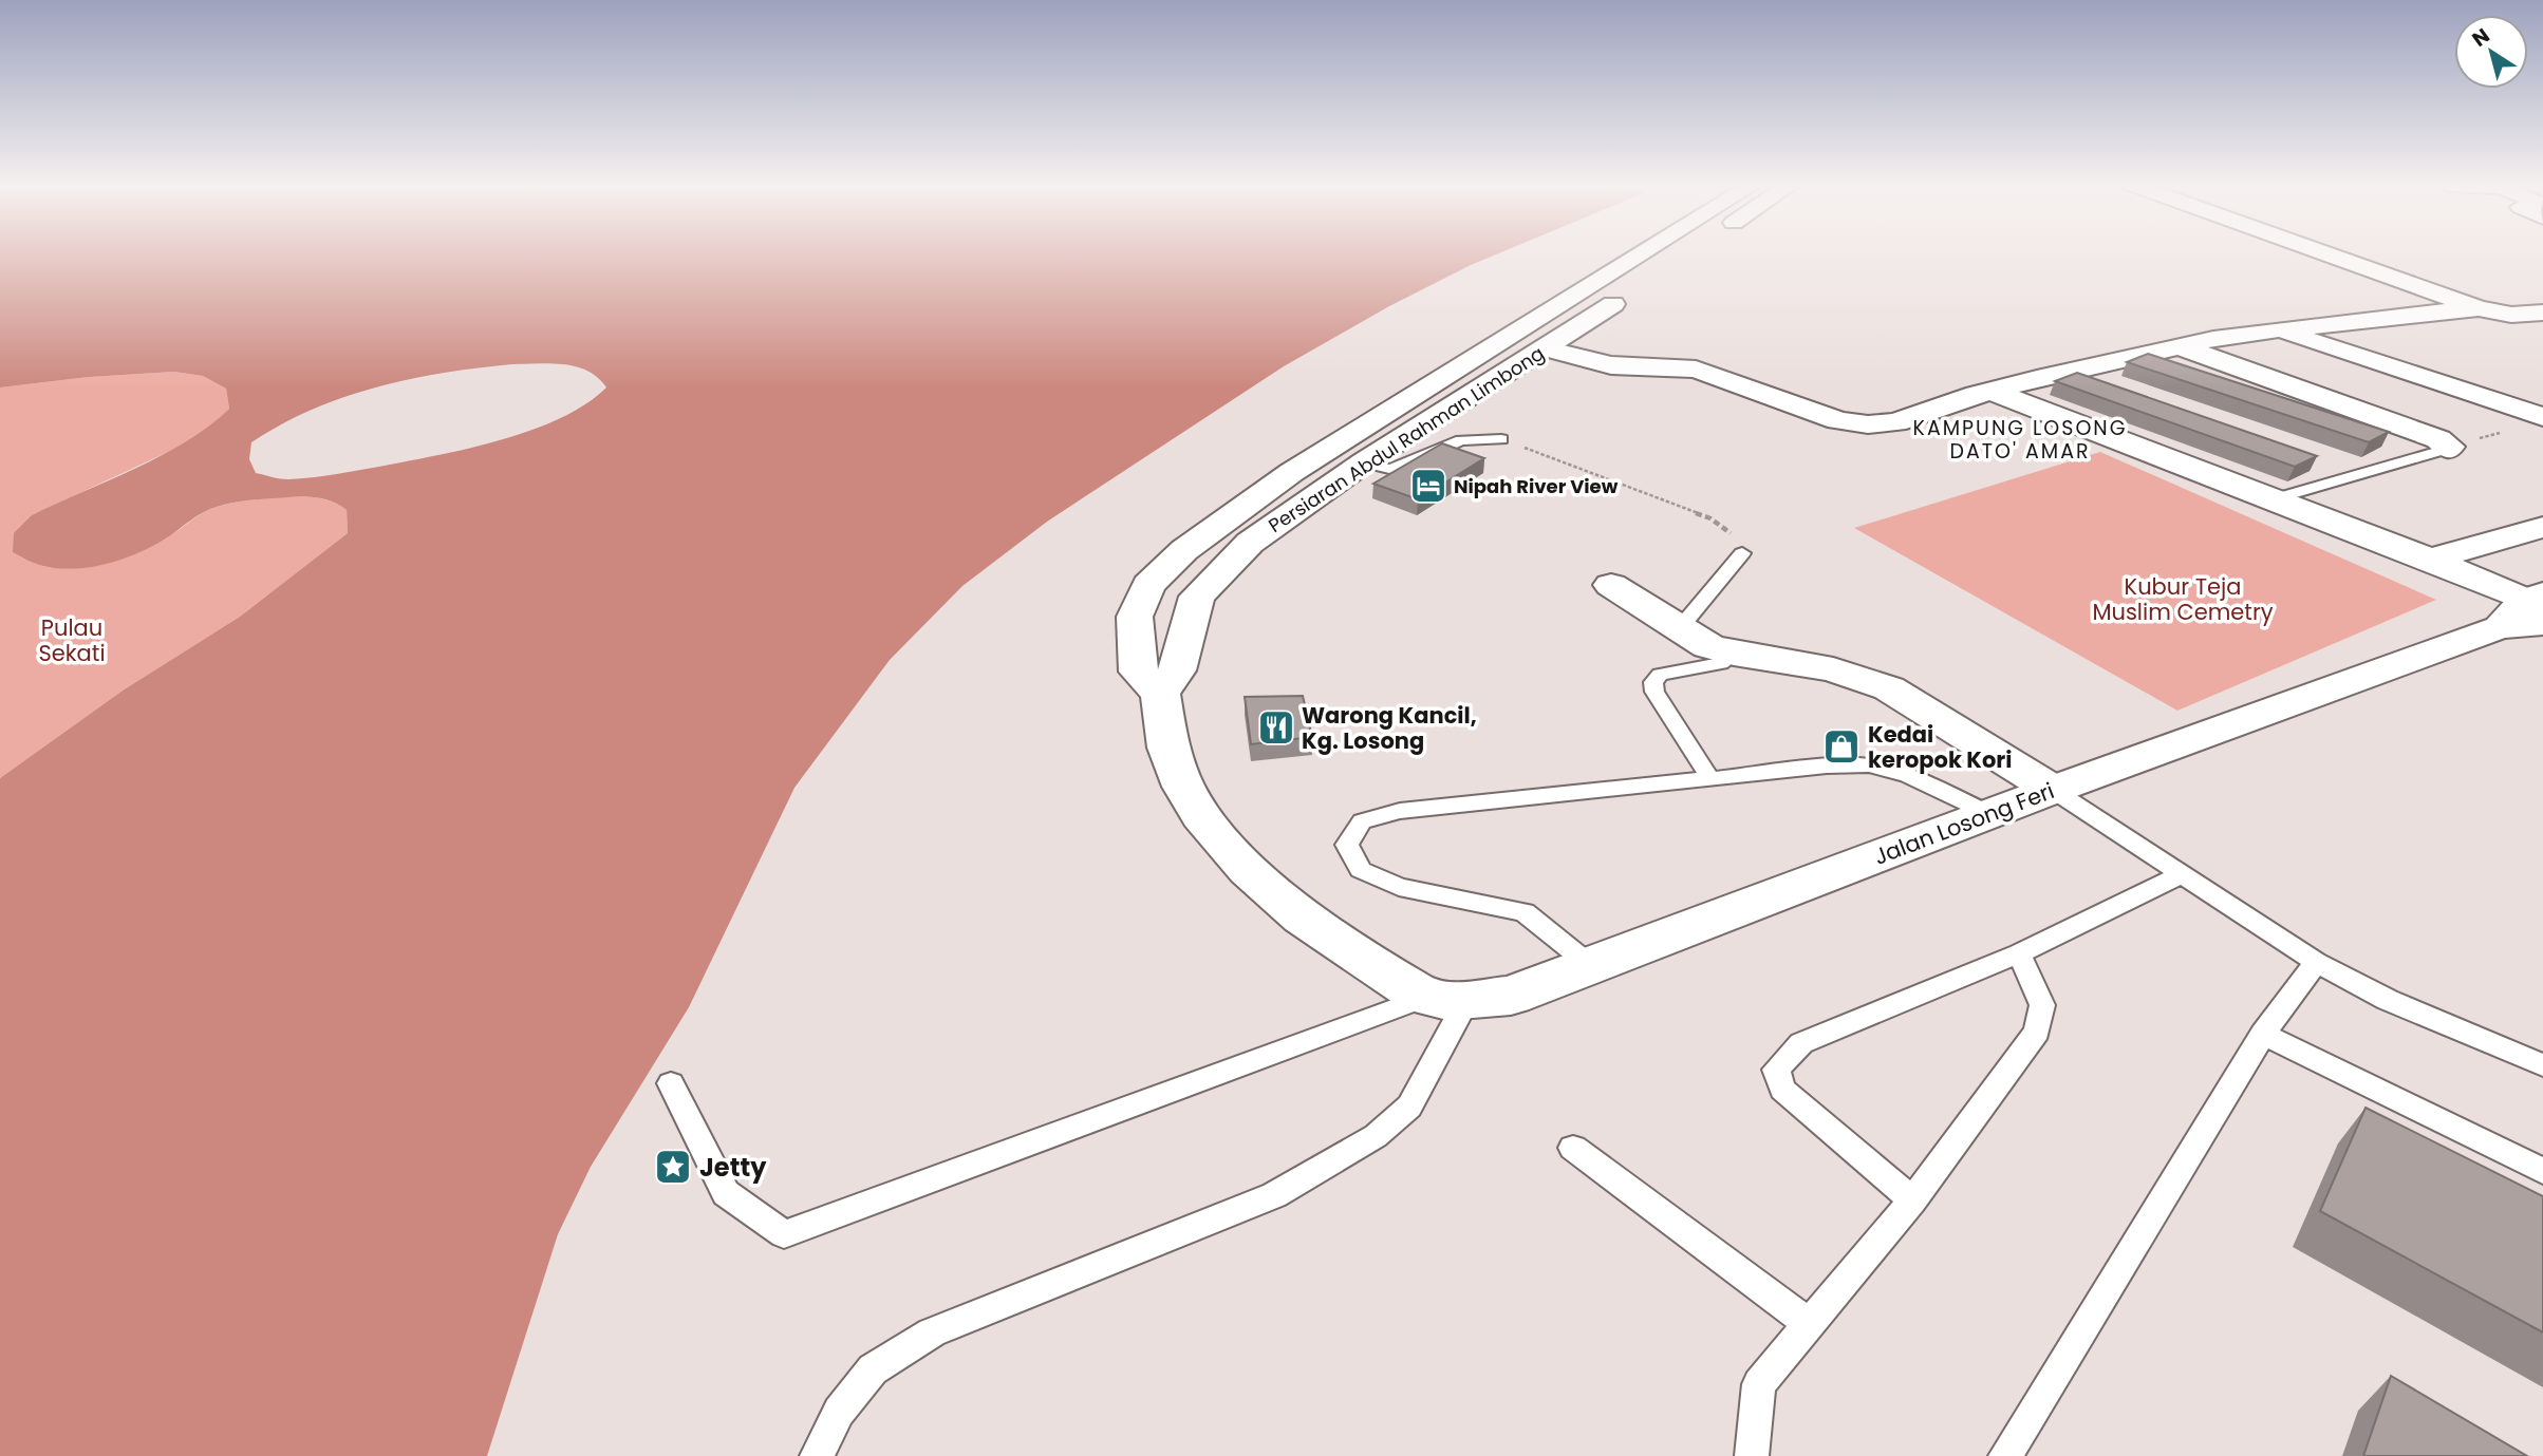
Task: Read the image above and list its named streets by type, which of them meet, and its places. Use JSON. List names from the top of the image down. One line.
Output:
{"streets":{"street":["Persiaran Abdul Rahman Limbong","Jalan Losong Feri"]},"districts":["KAMPUNG LOSONG DATO' AMAR"],"parks":["Kubur Teja Muslim Cemetry","Pulau Sekati"],"places":{"hotel":["Nipah River View"],"restaurant":["Warong Kancil, Kg. Losong"],"shop":["Kedai keropok Kori"],"place":["Jetty"]},"north":"top left"}
